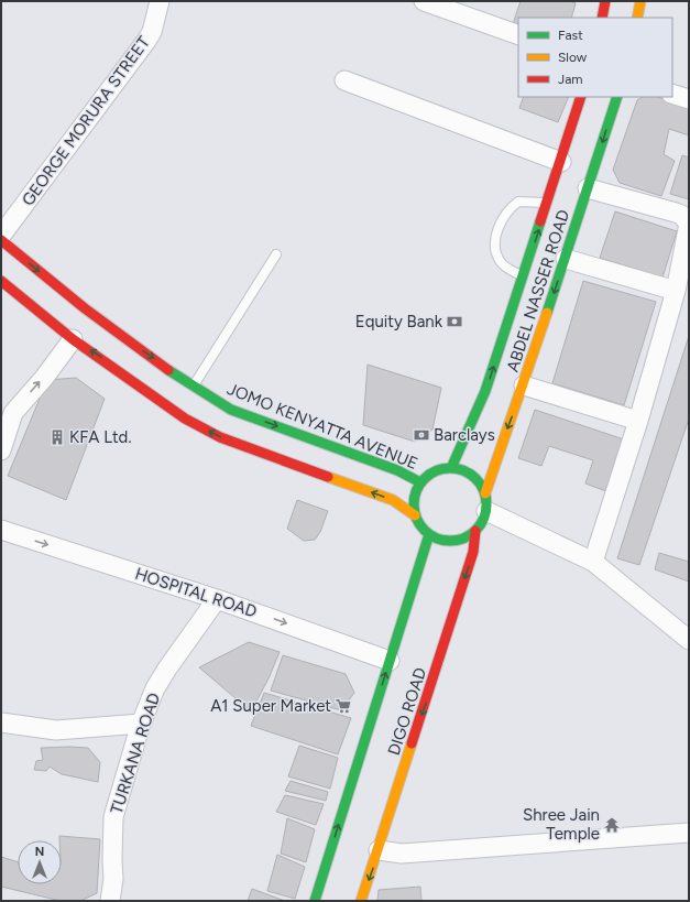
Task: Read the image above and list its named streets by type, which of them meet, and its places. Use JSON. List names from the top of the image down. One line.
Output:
{"streets":{"main road":["ABDEL NASSER ROAD","JOMO KENYATTA AVENUE","DIGO ROAD"],"street":["GEORGE MORURA STREET","HOSPITAL ROAD","TURKANA ROAD"]},"crossings":[["ABDEL NASSER ROAD","JOMO KENYATTA AVENUE"],["ABDEL NASSER ROAD","DIGO ROAD"],["JOMO KENYATTA AVENUE","DIGO ROAD"],["HOSPITAL ROAD","DIGO ROAD"],["HOSPITAL ROAD","TURKANA ROAD"]],"one_way":["HOSPITAL ROAD"],"places":{"bank":["Equity Bank","Barclays"],"building":["KFA Ltd."],"supermarket":["A1 Super Market"],"temple":["Shree Jain Temple"]},"legend":["Fast","Slow","Jam"],"north":"top"}
